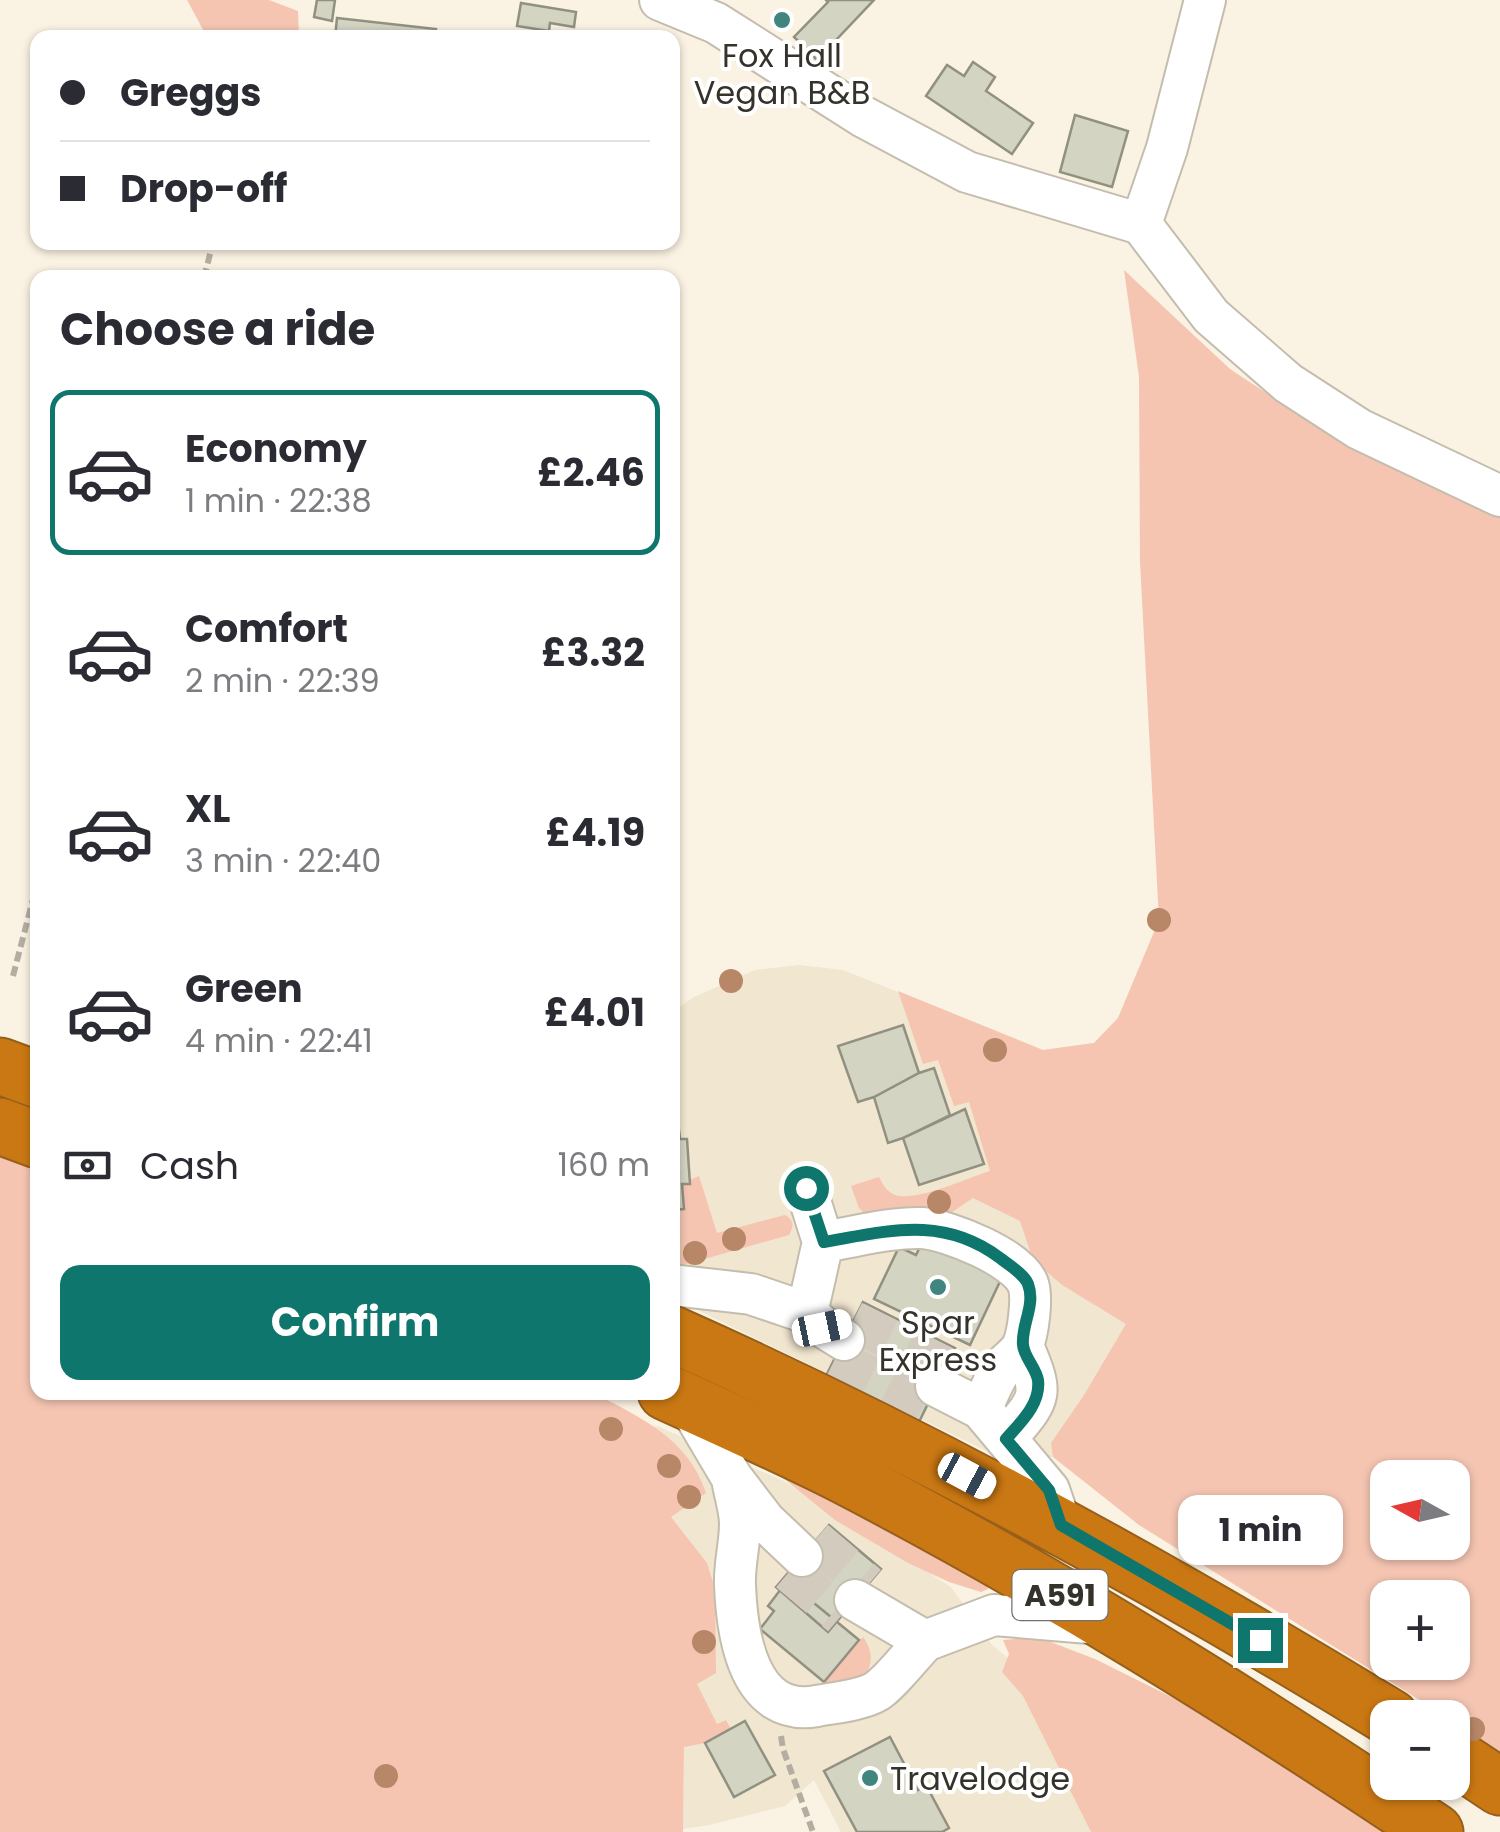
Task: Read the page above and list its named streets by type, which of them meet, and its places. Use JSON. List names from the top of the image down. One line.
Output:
{"streets":{"highway":["A591"]},"places":["Fox Hall Vegan B&B","Spar Express","Travelodge"],"north":"left","page":{"banner":["Greggs","Drop-off"],"heading":"Choose a ride","list":[{"name":"Economy","note":"1 min · 22:38","value":"£2.46"},{"name":"Comfort","note":"2 min · 22:39","value":"£3.32"},{"name":"XL","note":"3 min · 22:40","value":"£4.19"},{"name":"Green","note":"4 min · 22:41","value":"£4.01"}],"pay":["Cash","160 m"],"buttons":"Confirm","map_buttons":["+","−"],"bubble":"1 min"}}
